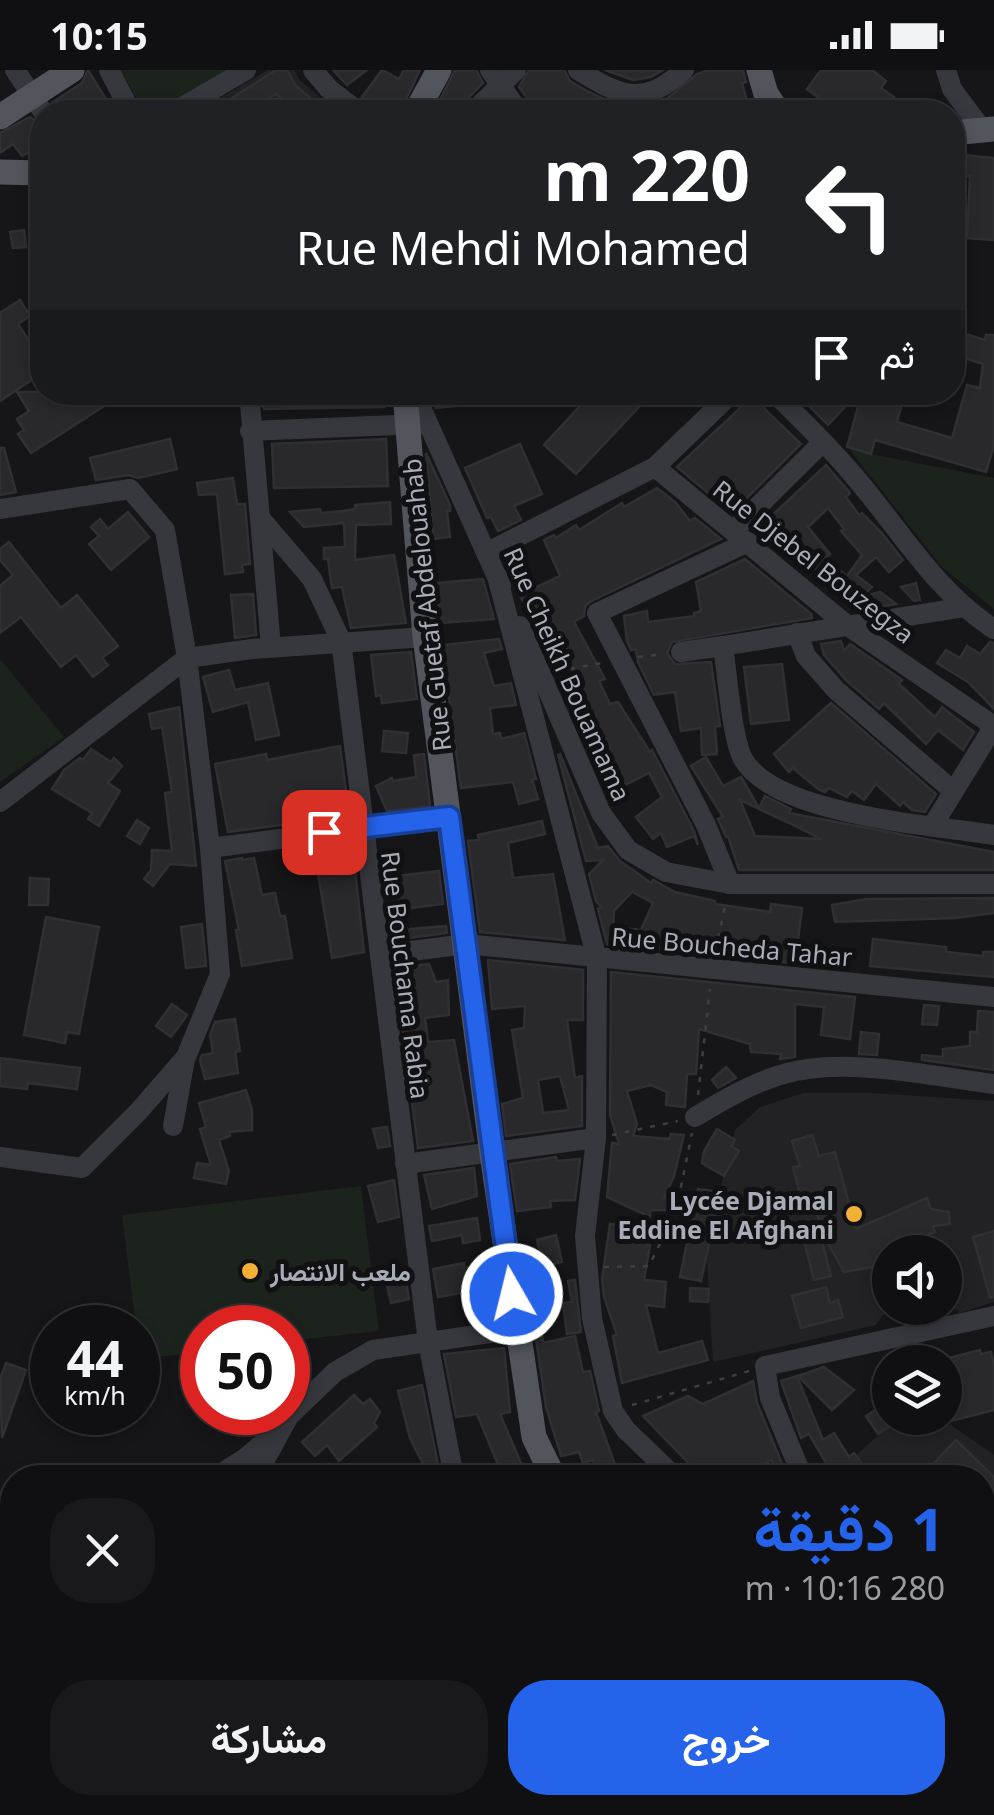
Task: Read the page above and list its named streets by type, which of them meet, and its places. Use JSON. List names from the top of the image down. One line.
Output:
{"streets":{"main road":["Rue Guetaf Abdelouahab"],"street":["Rue Djebel Bouzegza","Rue Cheikh Bouamama","Rue Boucheda Tahar","Rue Bouchama Rabia"]},"crossings":[["Rue Guetaf Abdelouahab","Rue Cheikh Bouamama"],["Rue Guetaf Abdelouahab","Rue Boucheda Tahar"],["Rue Boucheda Tahar","Rue Bouchama Rabia"]],"places":["Lycée Djamal Eddine El Afghani","ملعب الانتصار"],"page":{"status":"10:15","turn":["220 m","Rue Mehdi Mohamed"],"then":"ثم","speed":"44 km/h","limit":"50","heading":["1 دقيقة","280 m · 10:16"],"buttons":["خروج","مشاركة"]}}
